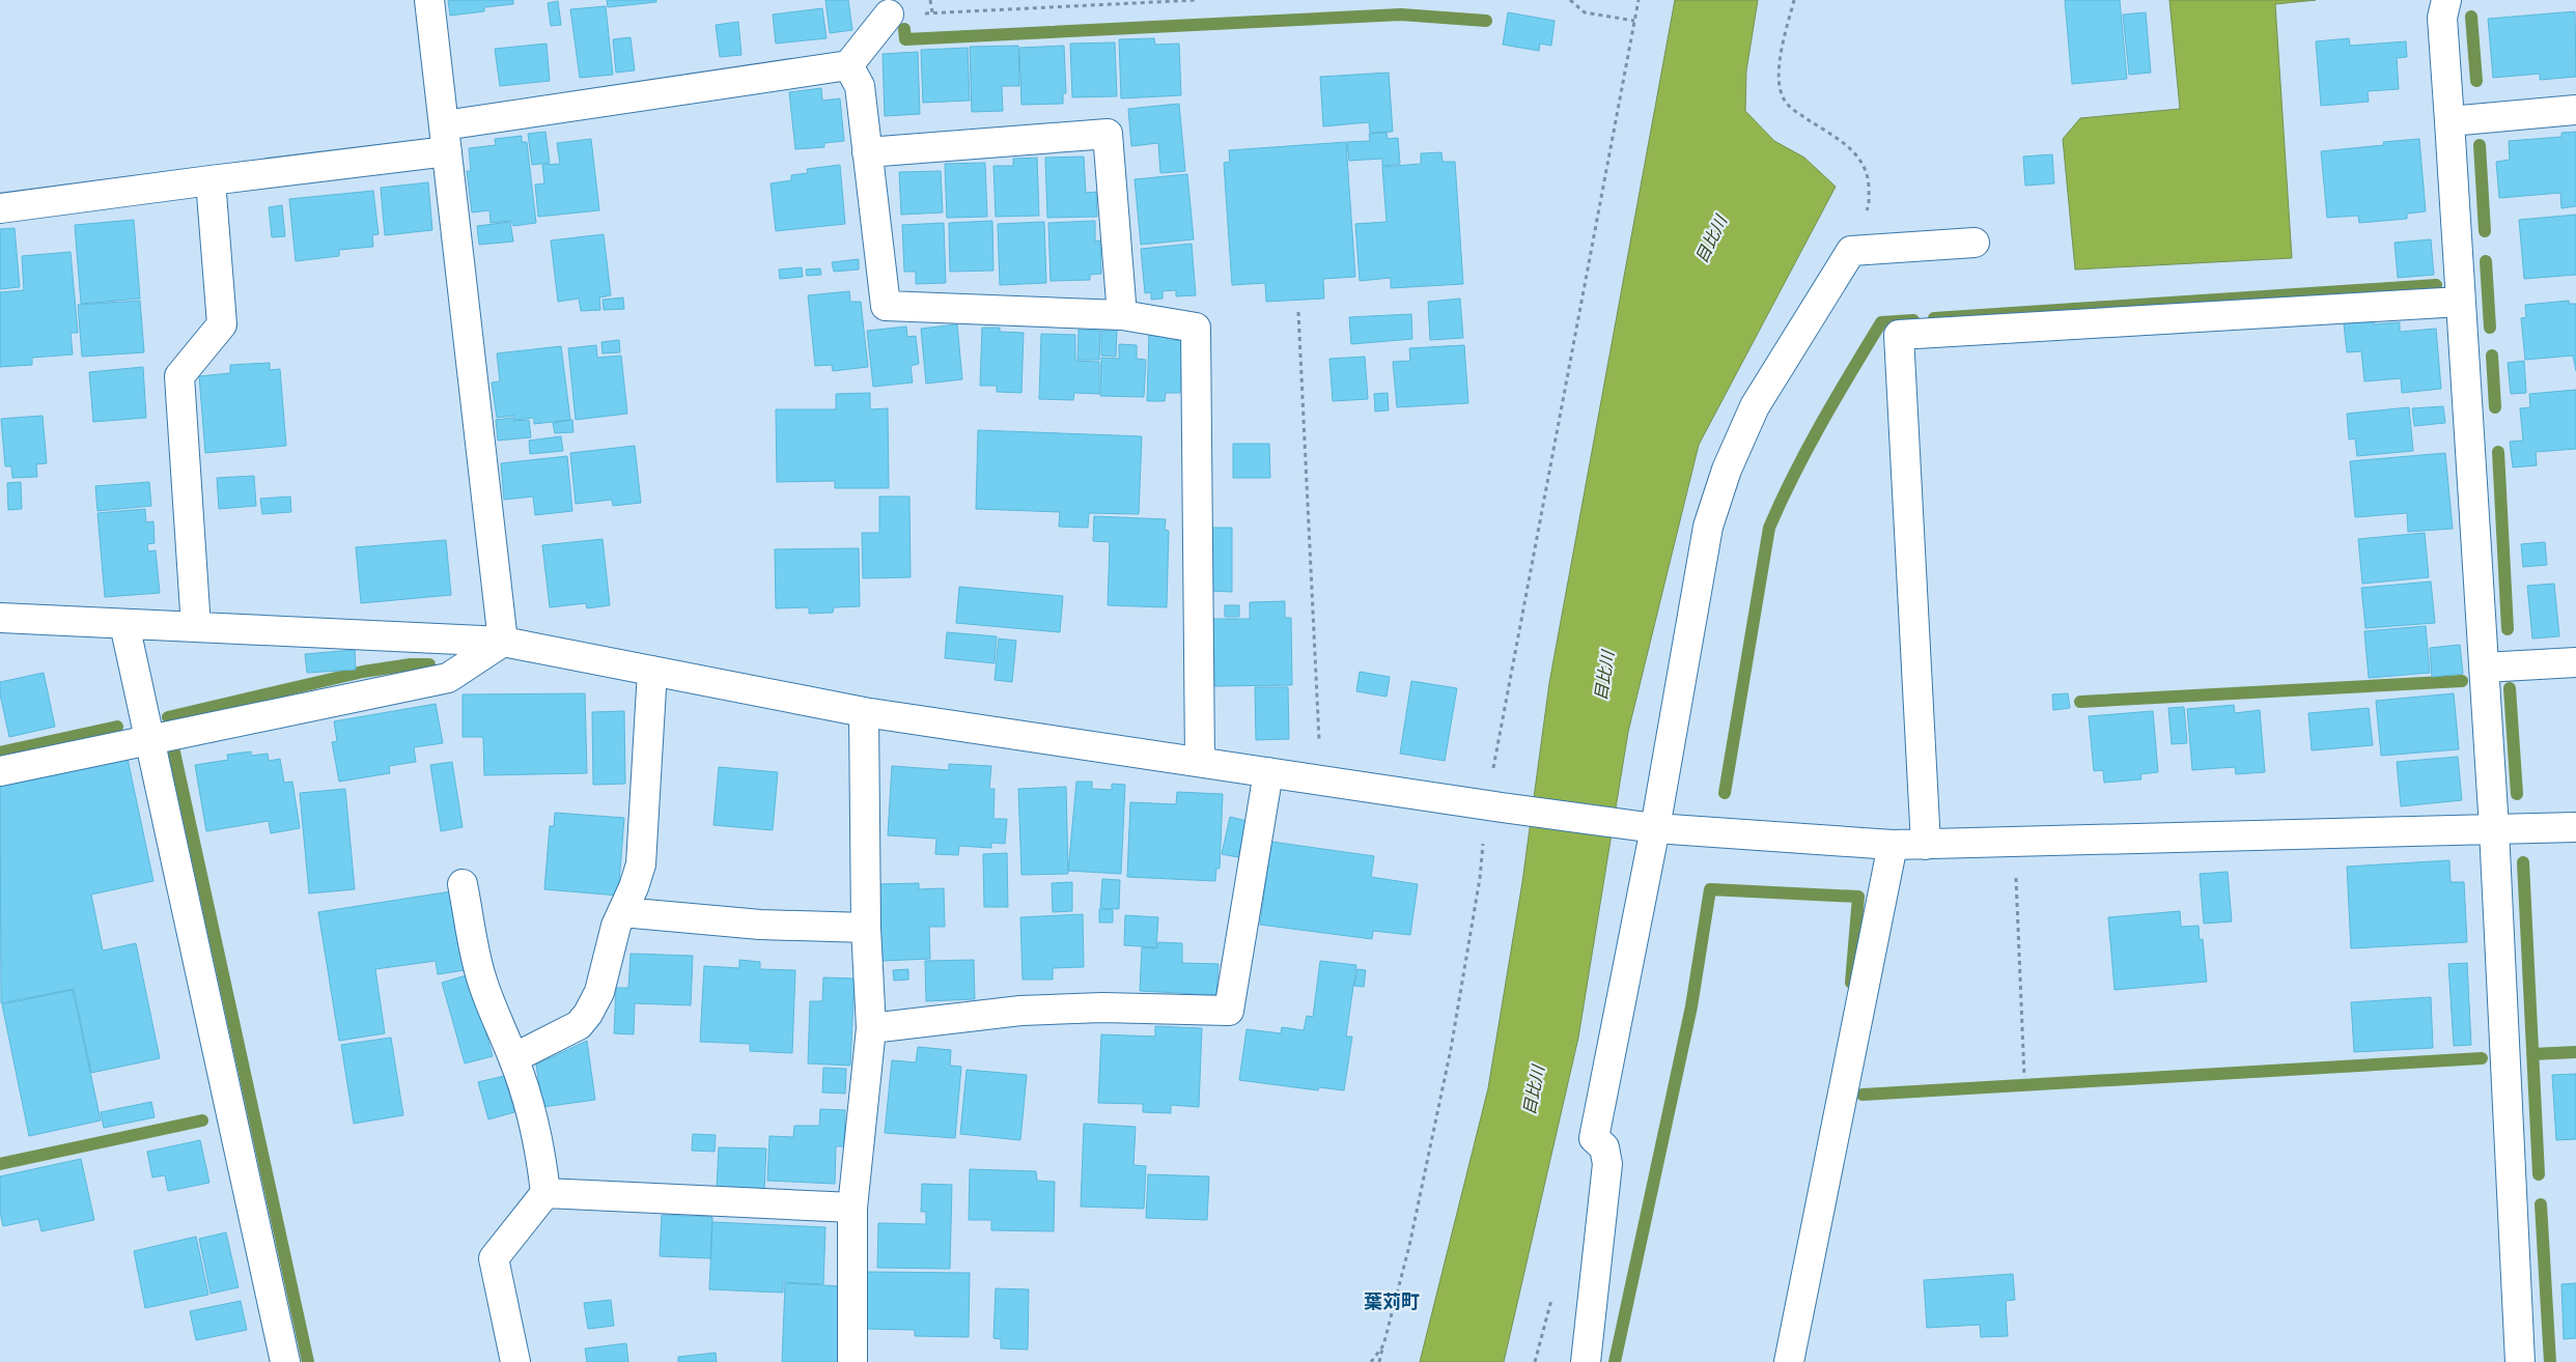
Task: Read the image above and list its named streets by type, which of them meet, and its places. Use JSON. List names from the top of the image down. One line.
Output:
{"districts":["葉苅町"],"water":["目比川"]}
